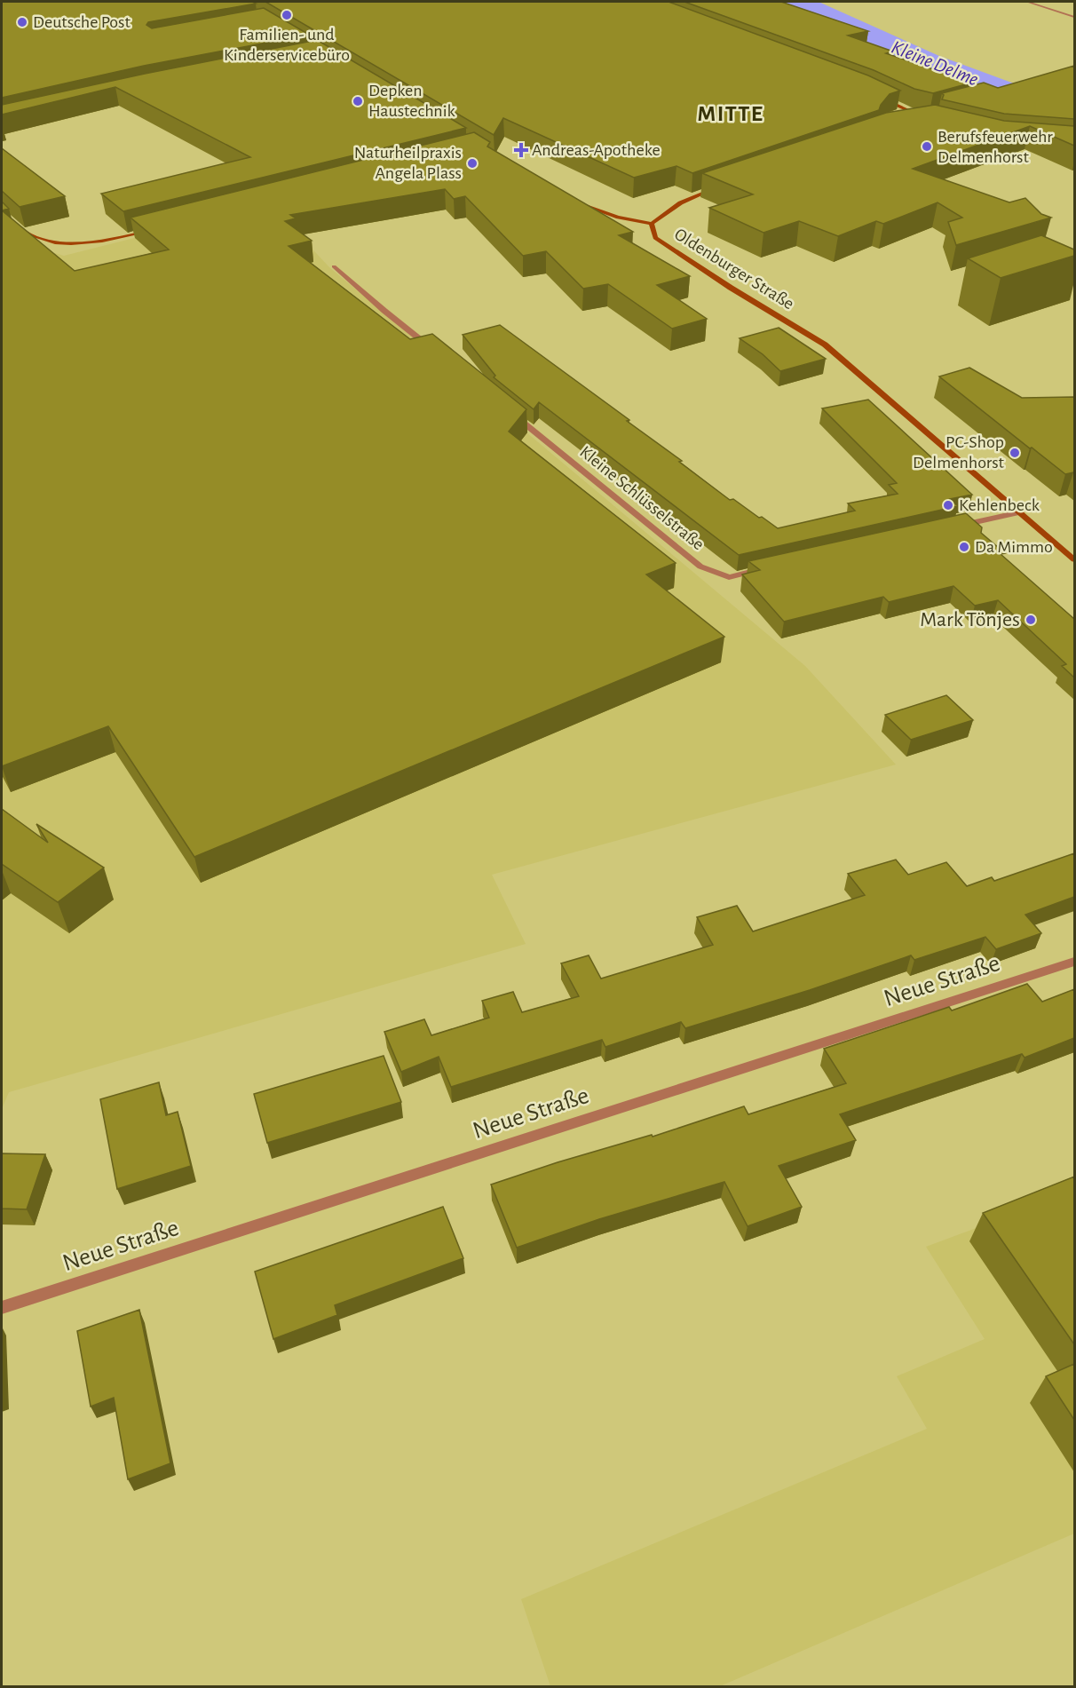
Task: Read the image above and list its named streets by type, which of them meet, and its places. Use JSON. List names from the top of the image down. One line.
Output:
{"streets":{"main road":["Oldenburger Straße"],"street":["Kleine Schlüsselstraße","Neue Straße"]},"districts":["MITTE"],"water":["Kleine Delme"],"places":{"other":["Familien- und Kinderservicebüro","Deutsche Post","Depken Haustechnik","Berufsfeuerwehr Delmenhorst","Naturheilpraxis Angela Plass","PC-Shop Delmenhorst","Kehlenbeck","Da Mimmo","Mark Tönjes"],"health":["Andreas-Apotheke"]}}
